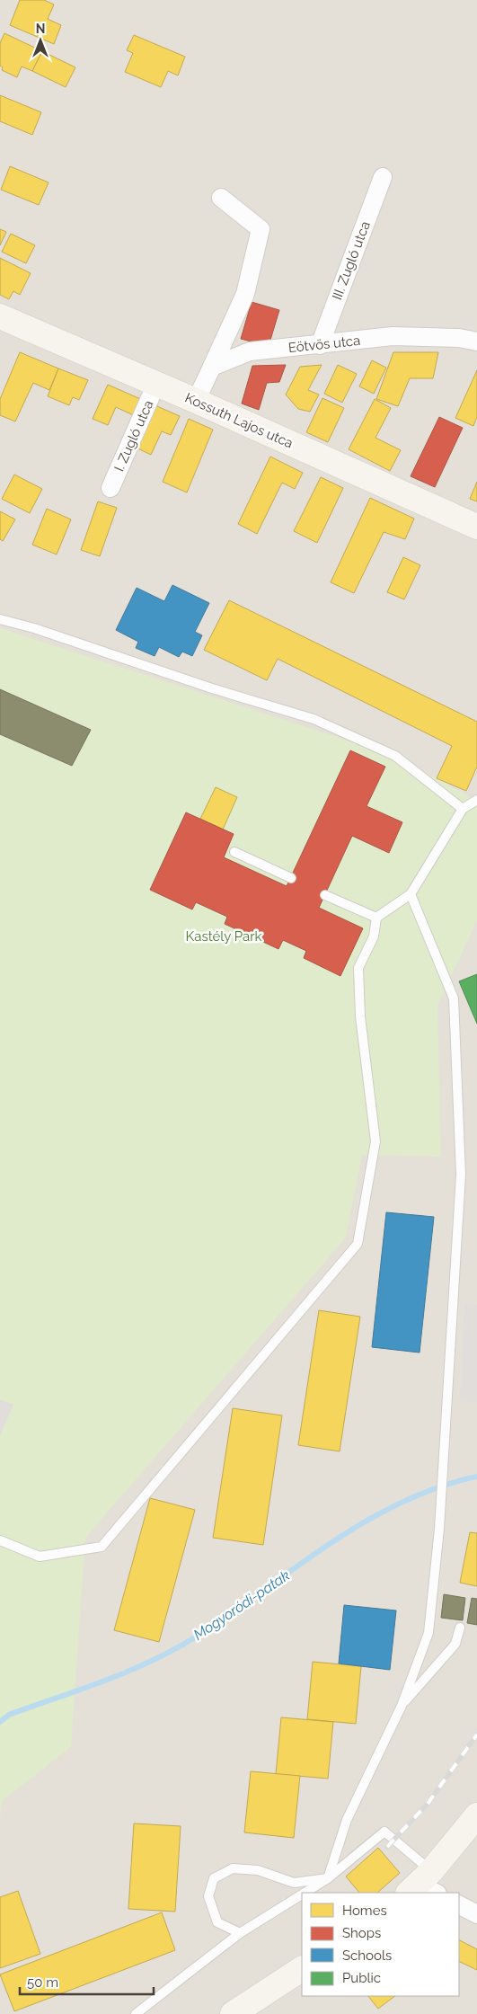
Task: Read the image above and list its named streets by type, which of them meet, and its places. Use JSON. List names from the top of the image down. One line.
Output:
{"streets":{"main road":["Kossuth Lajos utca"],"street":["III. Zugló utca","Eötvös utca","I. Zugló utca"]},"crossings":[["III. Zugló utca","Eötvös utca"],["Kossuth Lajos utca","I. Zugló utca"]],"water":["Mogyoródi-patak"],"parks":["Kastély Park"],"legend":["Homes","Shops","Schools","Public"],"scale_bar":"50 m","north":"top"}
